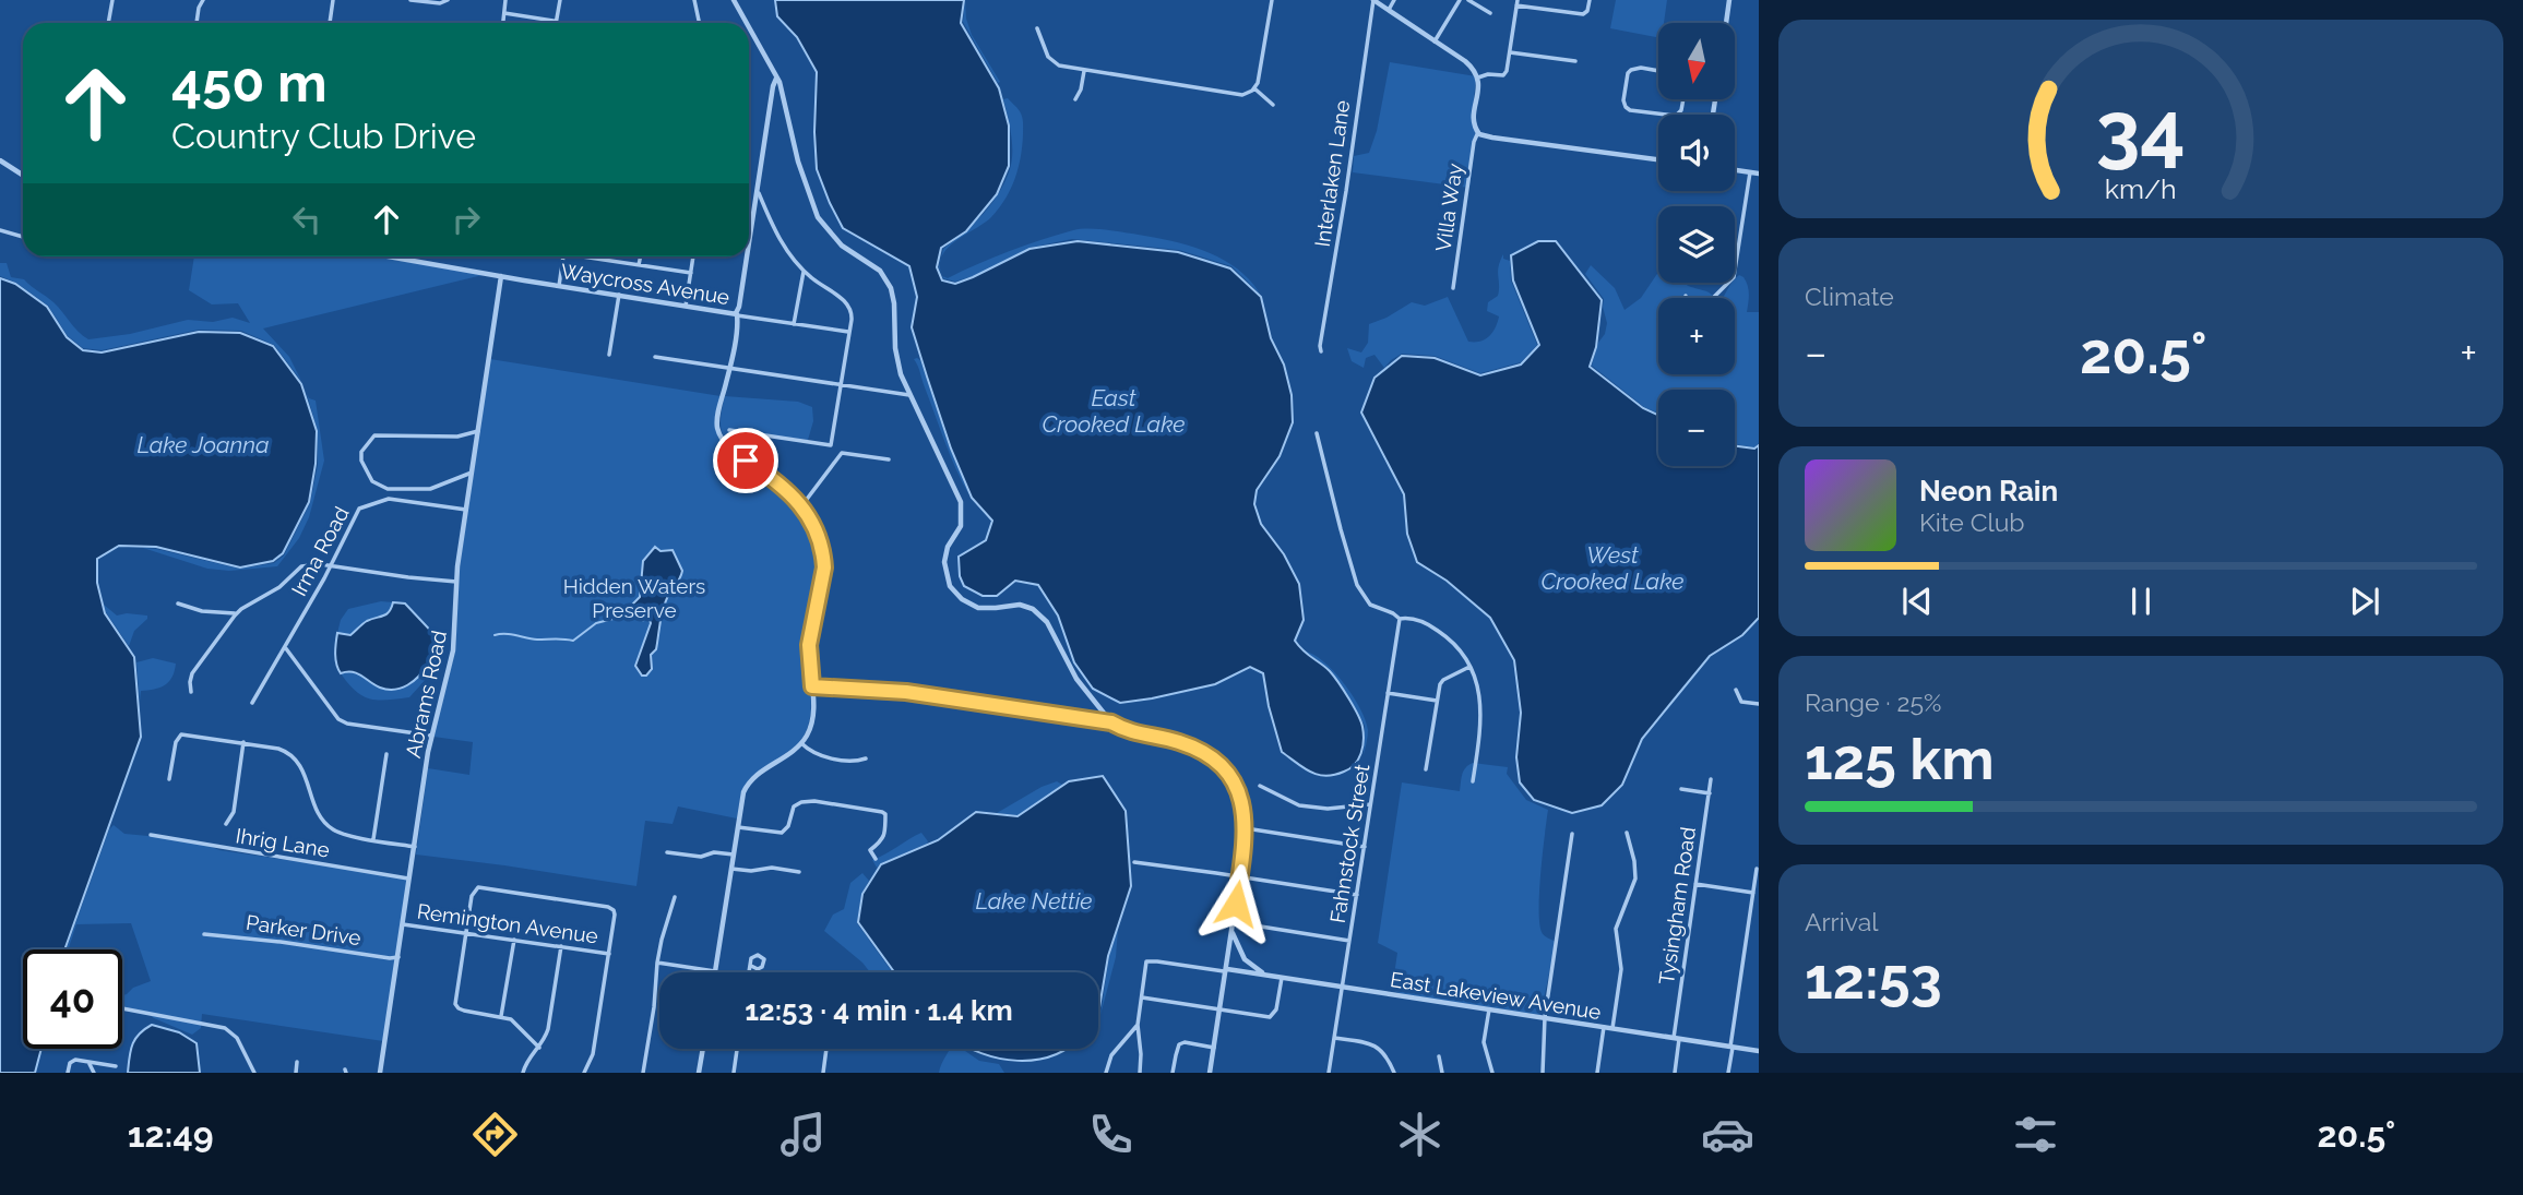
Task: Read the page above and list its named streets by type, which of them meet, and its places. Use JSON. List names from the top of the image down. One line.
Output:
{"streets":{"street":["Interlaken Lane","Villa Way","Waycross Avenue","Irma Road","Abrams Road","Ihrig Lane","Fahnstock Street","Tysingham Road","Remington Avenue","Parker Drive","East Lakeview Avenue"]},"crossings":[["Waycross Avenue","Abrams Road"],["Irma Road","Abrams Road"],["Abrams Road","Ihrig Lane"],["Abrams Road","Remington Avenue"],["Abrams Road","Parker Drive"],["Fahnstock Street","East Lakeview Avenue"],["Tysingham Road","East Lakeview Avenue"]],"water":["East Crooked Lake","Lake Joanna","West Crooked Lake","Lake Nettie"],"parks":["Hidden Waters Preserve"],"north":"bottom","page":{"map_buttons":["+","−"],"turn":["450 m","Country Club Drive"],"tile":["Climate",["Range · 25%","125 km"],["Arrival","12:53"]],"heat":["−","20.5°","+"],"song":["Neon Rain","Kite Club"],"limit":"40","trip":"12:53 · 4 min · 1.4 km","tabs":["12:49","20.5°"],"gauge":["34","km/h"]}}
